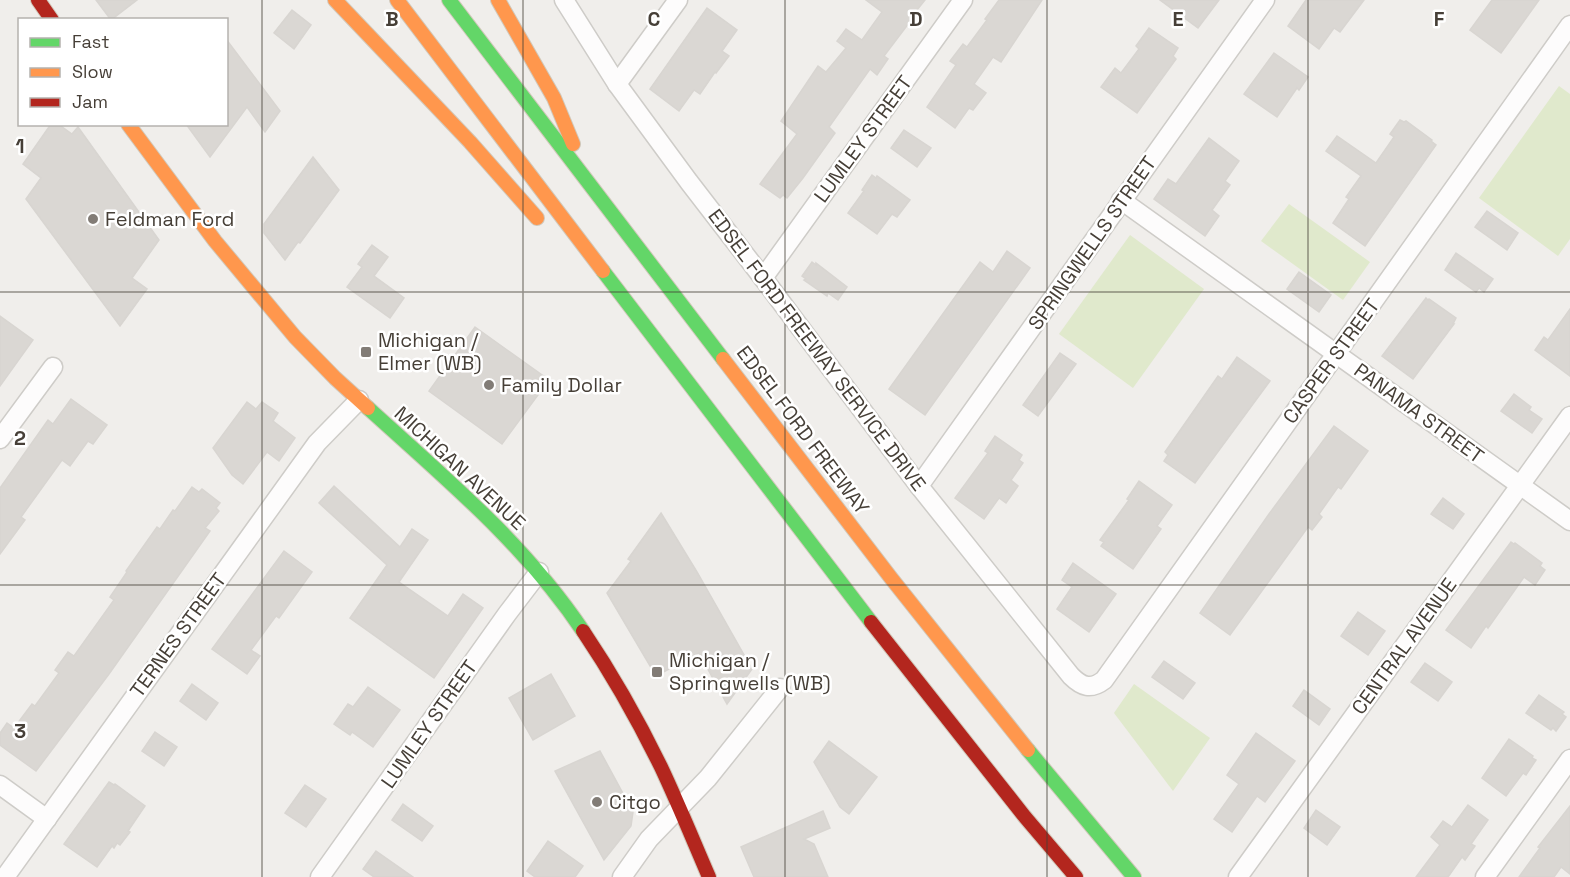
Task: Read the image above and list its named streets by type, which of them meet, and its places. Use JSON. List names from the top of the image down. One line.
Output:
{"streets":{"main road":["EDSEL FORD FREEWAY","MICHIGAN AVENUE"],"street":["LUMLEY STREET","SPRINGWELLS STREET","EDSEL FORD FREEWAY SERVICE DRIVE","CASPER STREET","PANAMA STREET","TERNES STREET","CENTRAL AVENUE"]},"crossings":[["LUMLEY STREET","EDSEL FORD FREEWAY SERVICE DRIVE"],["LUMLEY STREET","MICHIGAN AVENUE"],["SPRINGWELLS STREET","EDSEL FORD FREEWAY SERVICE DRIVE"],["SPRINGWELLS STREET","PANAMA STREET"],["EDSEL FORD FREEWAY SERVICE DRIVE","CASPER STREET"],["CASPER STREET","PANAMA STREET"],["PANAMA STREET","CENTRAL AVENUE"],["MICHIGAN AVENUE","TERNES STREET"]],"places":{"other":["Feldman Ford","Family Dollar","Citgo"],"transit":["Michigan / Elmer (WB)","Michigan / Springwells (WB)"]},"legend":["Fast","Slow","Jam"],"grid":{"columns":["B","C","D","E","F"],"rows":["1","2","3"]}}
